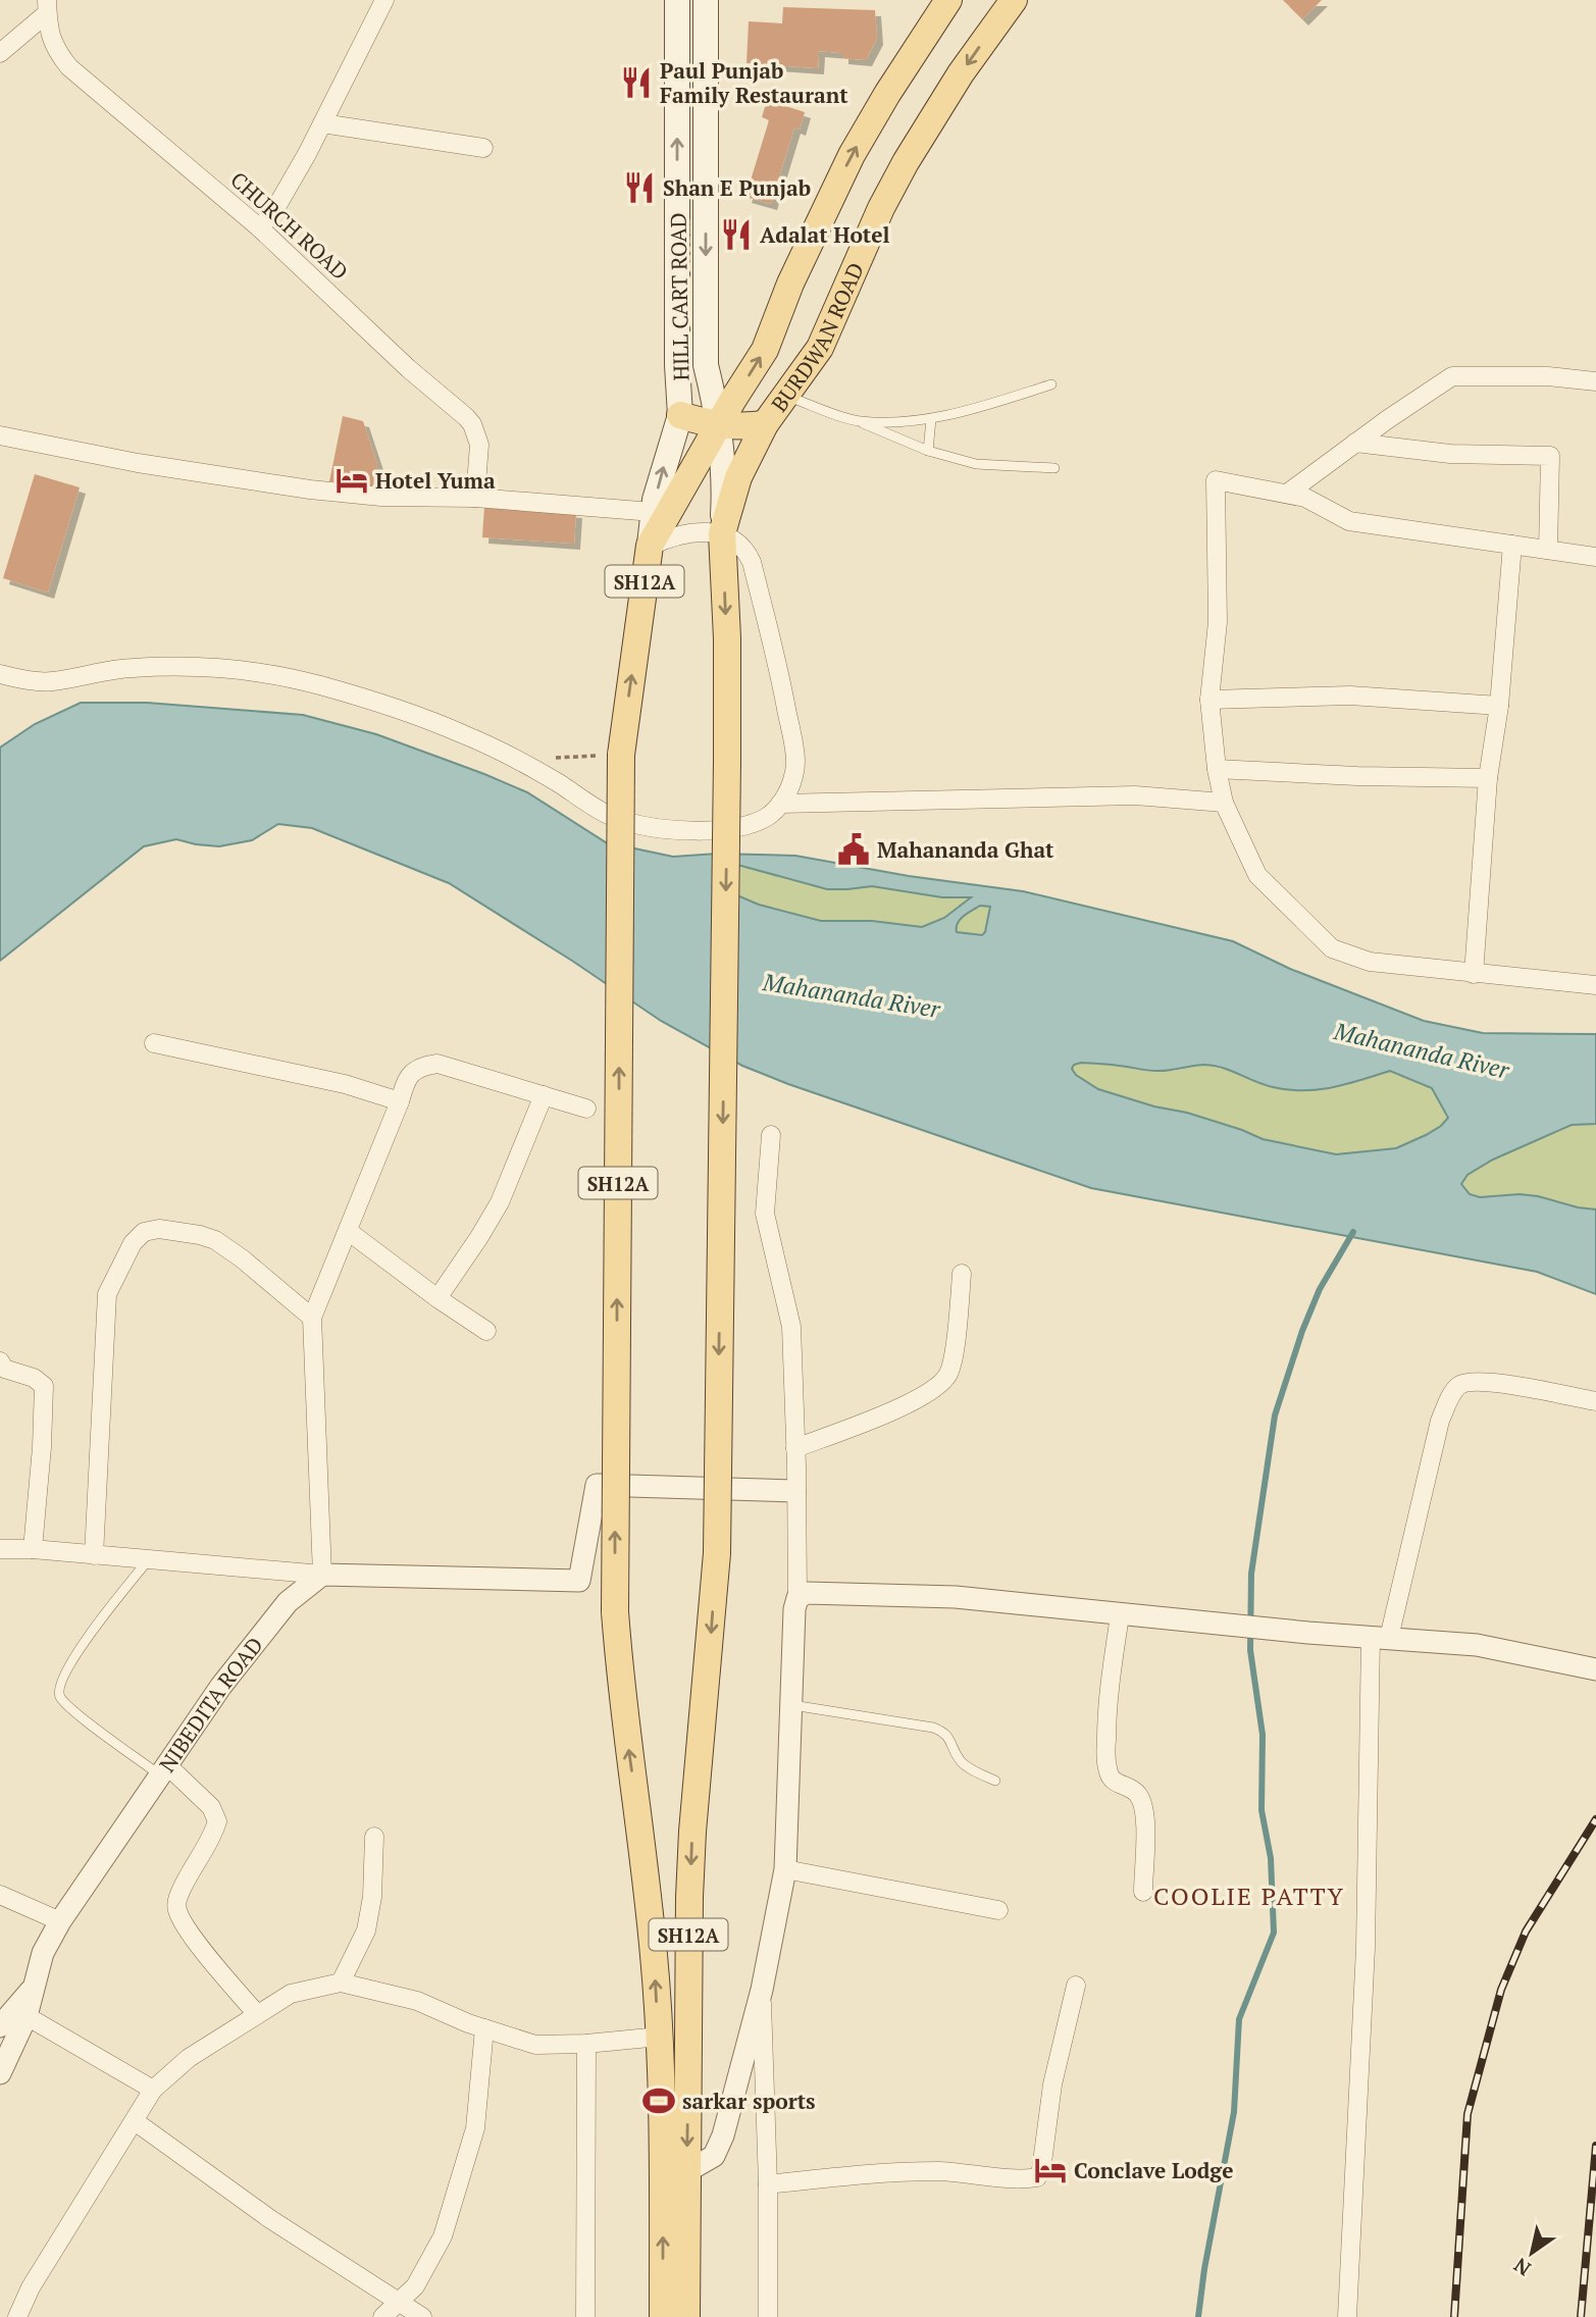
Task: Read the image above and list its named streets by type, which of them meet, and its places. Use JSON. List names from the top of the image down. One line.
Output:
{"streets":{"main road":["HILL CART ROAD","BURDWAN ROAD","SH12A"],"street":["CHURCH ROAD","NIBEDITA ROAD"]},"crossings":[["HILL CART ROAD","BURDWAN ROAD"],["HILL CART ROAD","SH12A"]],"districts":["COOLIE PATTY"],"water":["Mahananda River"],"places":{"restaurant":["Paul Punjab Family Restaurant","Shan E Punjab","Adalat Hotel"],"hotel":["Hotel Yuma","Conclave Lodge"],"public building":["Mahananda Ghat"],"sports":["sarkar sports"]},"north":"bottom left"}
